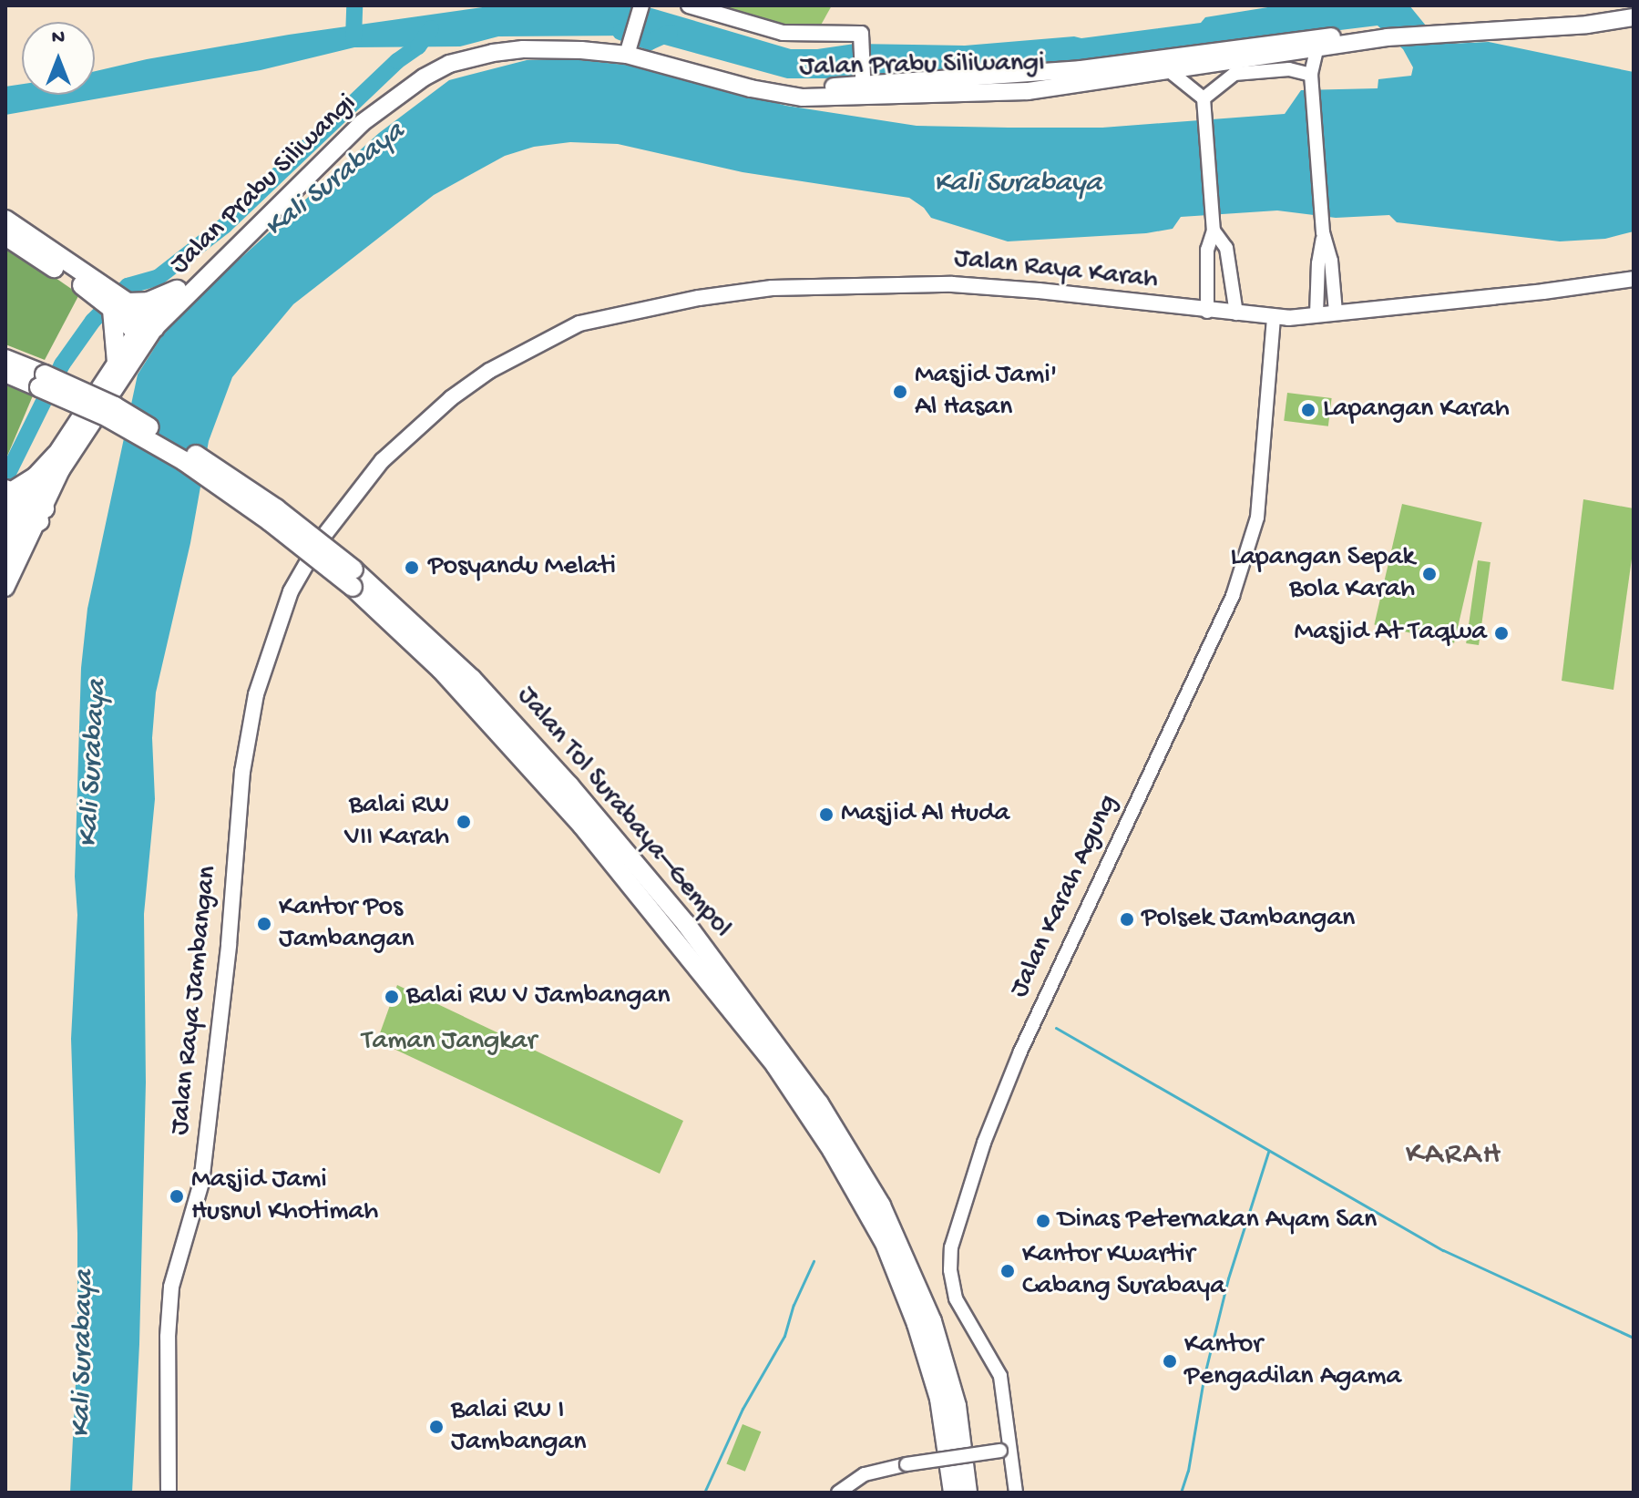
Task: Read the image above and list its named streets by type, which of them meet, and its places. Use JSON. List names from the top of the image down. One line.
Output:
{"streets":{"highway":["Jalan Tol Surabaya–Gempol"],"main road":["Jalan Prabu Siliwangi","Jalan Raya Karah","Jalan Raya Jambangan"],"street":["Jalan Karah Agung"]},"crossings":[["Jalan Raya Karah","Jalan Karah Agung"],["Jalan Raya Karah","Jalan Raya Jambangan"]],"districts":["KARAH"],"water":["Kali Surabaya"],"parks":["Taman Jangkar"],"places":["Masjid Jami' Al Hasan","Lapangan Karah","Posyandu Melati","Lapangan Sepak Bola Karah","Masjid At Taqwa","Masjid Al Huda","Balai RW VII Karah","Polsek Jambangan","Kantor Pos Jambangan","Balai RW V Jambangan","Masjid Jami Husnul Khotimah","Dinas Peternakan Ayam San","Kantor Kwartir Cabang Surabaya","Kantor Pengadilan Agama","Balai RW I Jambangan"],"north":"top"}
